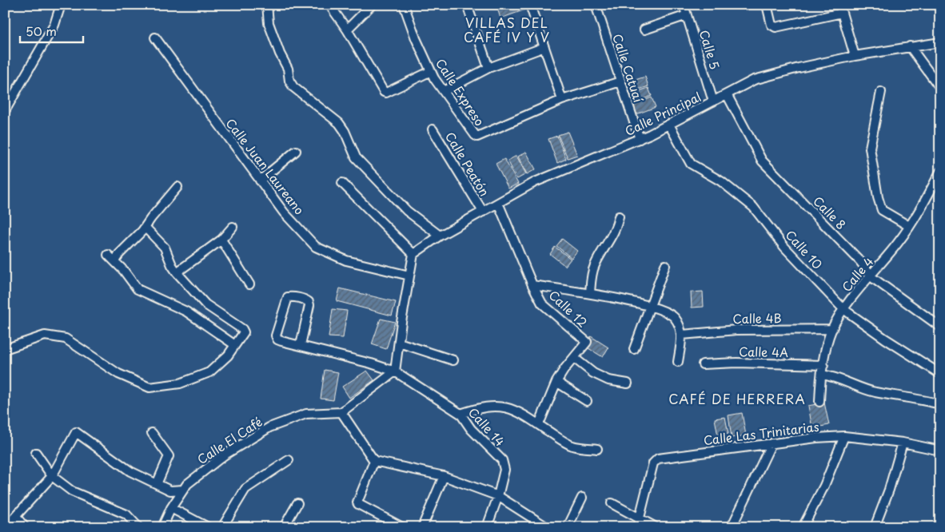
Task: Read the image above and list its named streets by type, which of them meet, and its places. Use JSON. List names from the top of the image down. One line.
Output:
{"streets":{"street":["Calle 5","Calle Catuaí","Calle Expreso","Calle Principal","Calle Peatón","Calle Juan Laureano","Calle 8","Calle 10","Calle 4","Calle 12","Calle 4B","Calle 4A","Calle 14","Calle Las Trinitarias","Calle El Café"]},"crossings":[["Calle 5","Calle Principal"],["Calle Catuaí","Calle Expreso"],["Calle Catuaí","Calle Principal"],["Calle Principal","Calle Peatón"],["Calle Principal","Calle 8"],["Calle Principal","Calle 10"],["Calle Principal","Calle 12"],["Calle 8","Calle 4"],["Calle 10","Calle 4"],["Calle 4","Calle 4B"],["Calle 4","Calle 4A"]],"districts":["VILLAS DEL CAFÉ IV Y V","CAFÉ DE HERRERA"],"scale_bar":"50 m"}
